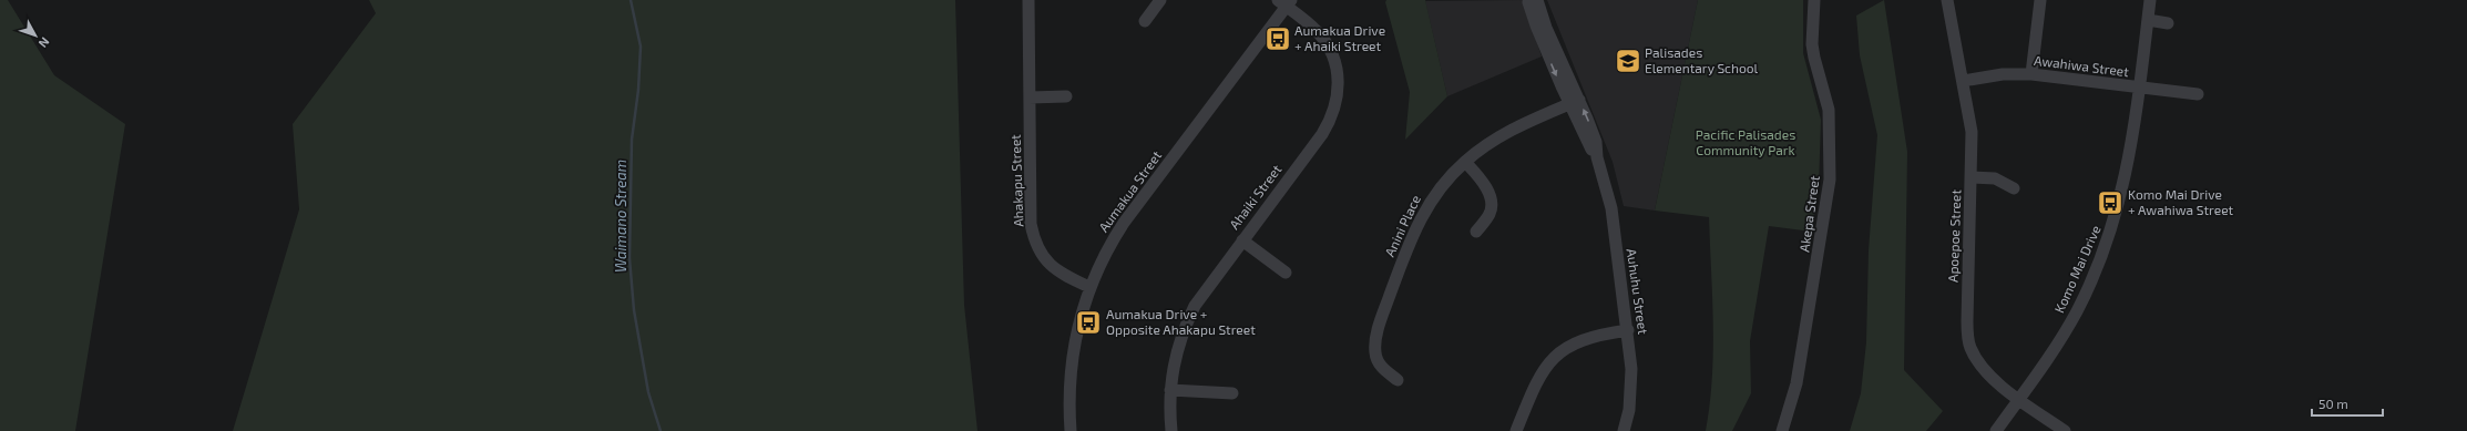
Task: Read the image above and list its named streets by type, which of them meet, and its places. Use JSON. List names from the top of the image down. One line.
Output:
{"streets":{"street":["Awahiwa Street","Ahakapu Street","Aumakua Street","Ahaiki Street","Akepa Street","Anini Place","Apoepoe Street","Komo Mai Drive","Auhuhu Street"]},"crossings":[["Awahiwa Street","Apoepoe Street"],["Awahiwa Street","Komo Mai Drive"],["Ahakapu Street","Aumakua Street"],["Aumakua Street","Ahaiki Street"],["Anini Place","Auhuhu Street"],["Apoepoe Street","Komo Mai Drive"]],"water":["Waimano Stream"],"parks":["Pacific Palisades Community Park"],"places":{"bus stop":["Aumakua Drive + Ahaiki Street","Komo Mai Drive + Awahiwa Street","Aumakua Drive + Opposite Ahakapu Street"],"school or university":["Palisades Elementary School"]},"scale_bar":"50 m","north":"bottom right"}
